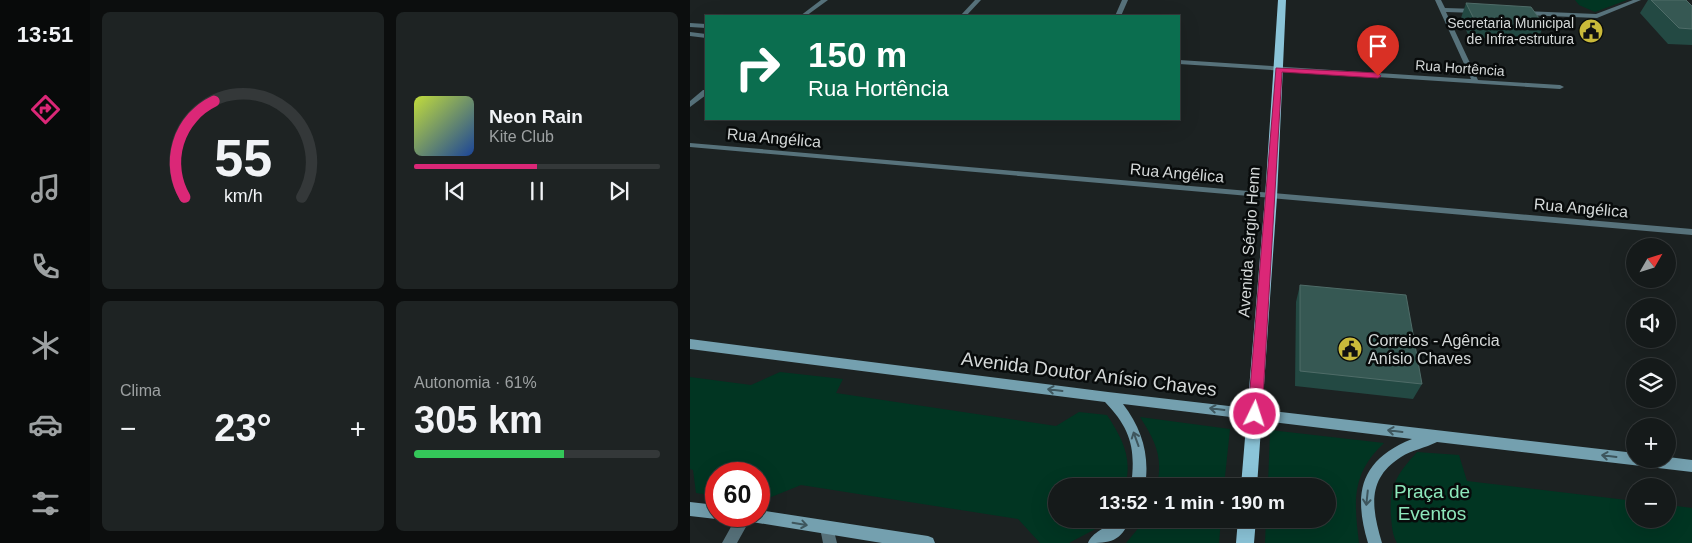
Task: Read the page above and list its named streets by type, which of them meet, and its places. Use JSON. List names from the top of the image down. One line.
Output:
{"streets":{"main road":["Avenida Sérgio Henn","Avenida Doutor Anísio Chaves"],"street":["Rua Hortência","Rua Angélica"]},"crossings":[["Rua Hortência","Avenida Sérgio Henn"],["Rua Angélica","Avenida Sérgio Henn"],["Avenida Sérgio Henn","Avenida Doutor Anísio Chaves"]],"one_way":["Avenida Doutor Anísio Chaves"],"parks":["Praça de Eventos"],"places":{"public building":["Secretaria Municipal de Infra-estrutura","Correios - Agência Anísio Chaves"]},"north":"top right","page":{"tabs":"13:51","turn":["150 m","Rua Hortência"],"song":["Neon Rain","Kite Club"],"map_buttons":["+","−"],"tile":["Clima",["Autonomia · 61%","305 km"]],"heat":["−","23°","+"],"limit":"60","trip":"13:52 · 1 min · 190 m","gauge":["55","km/h"]}}
